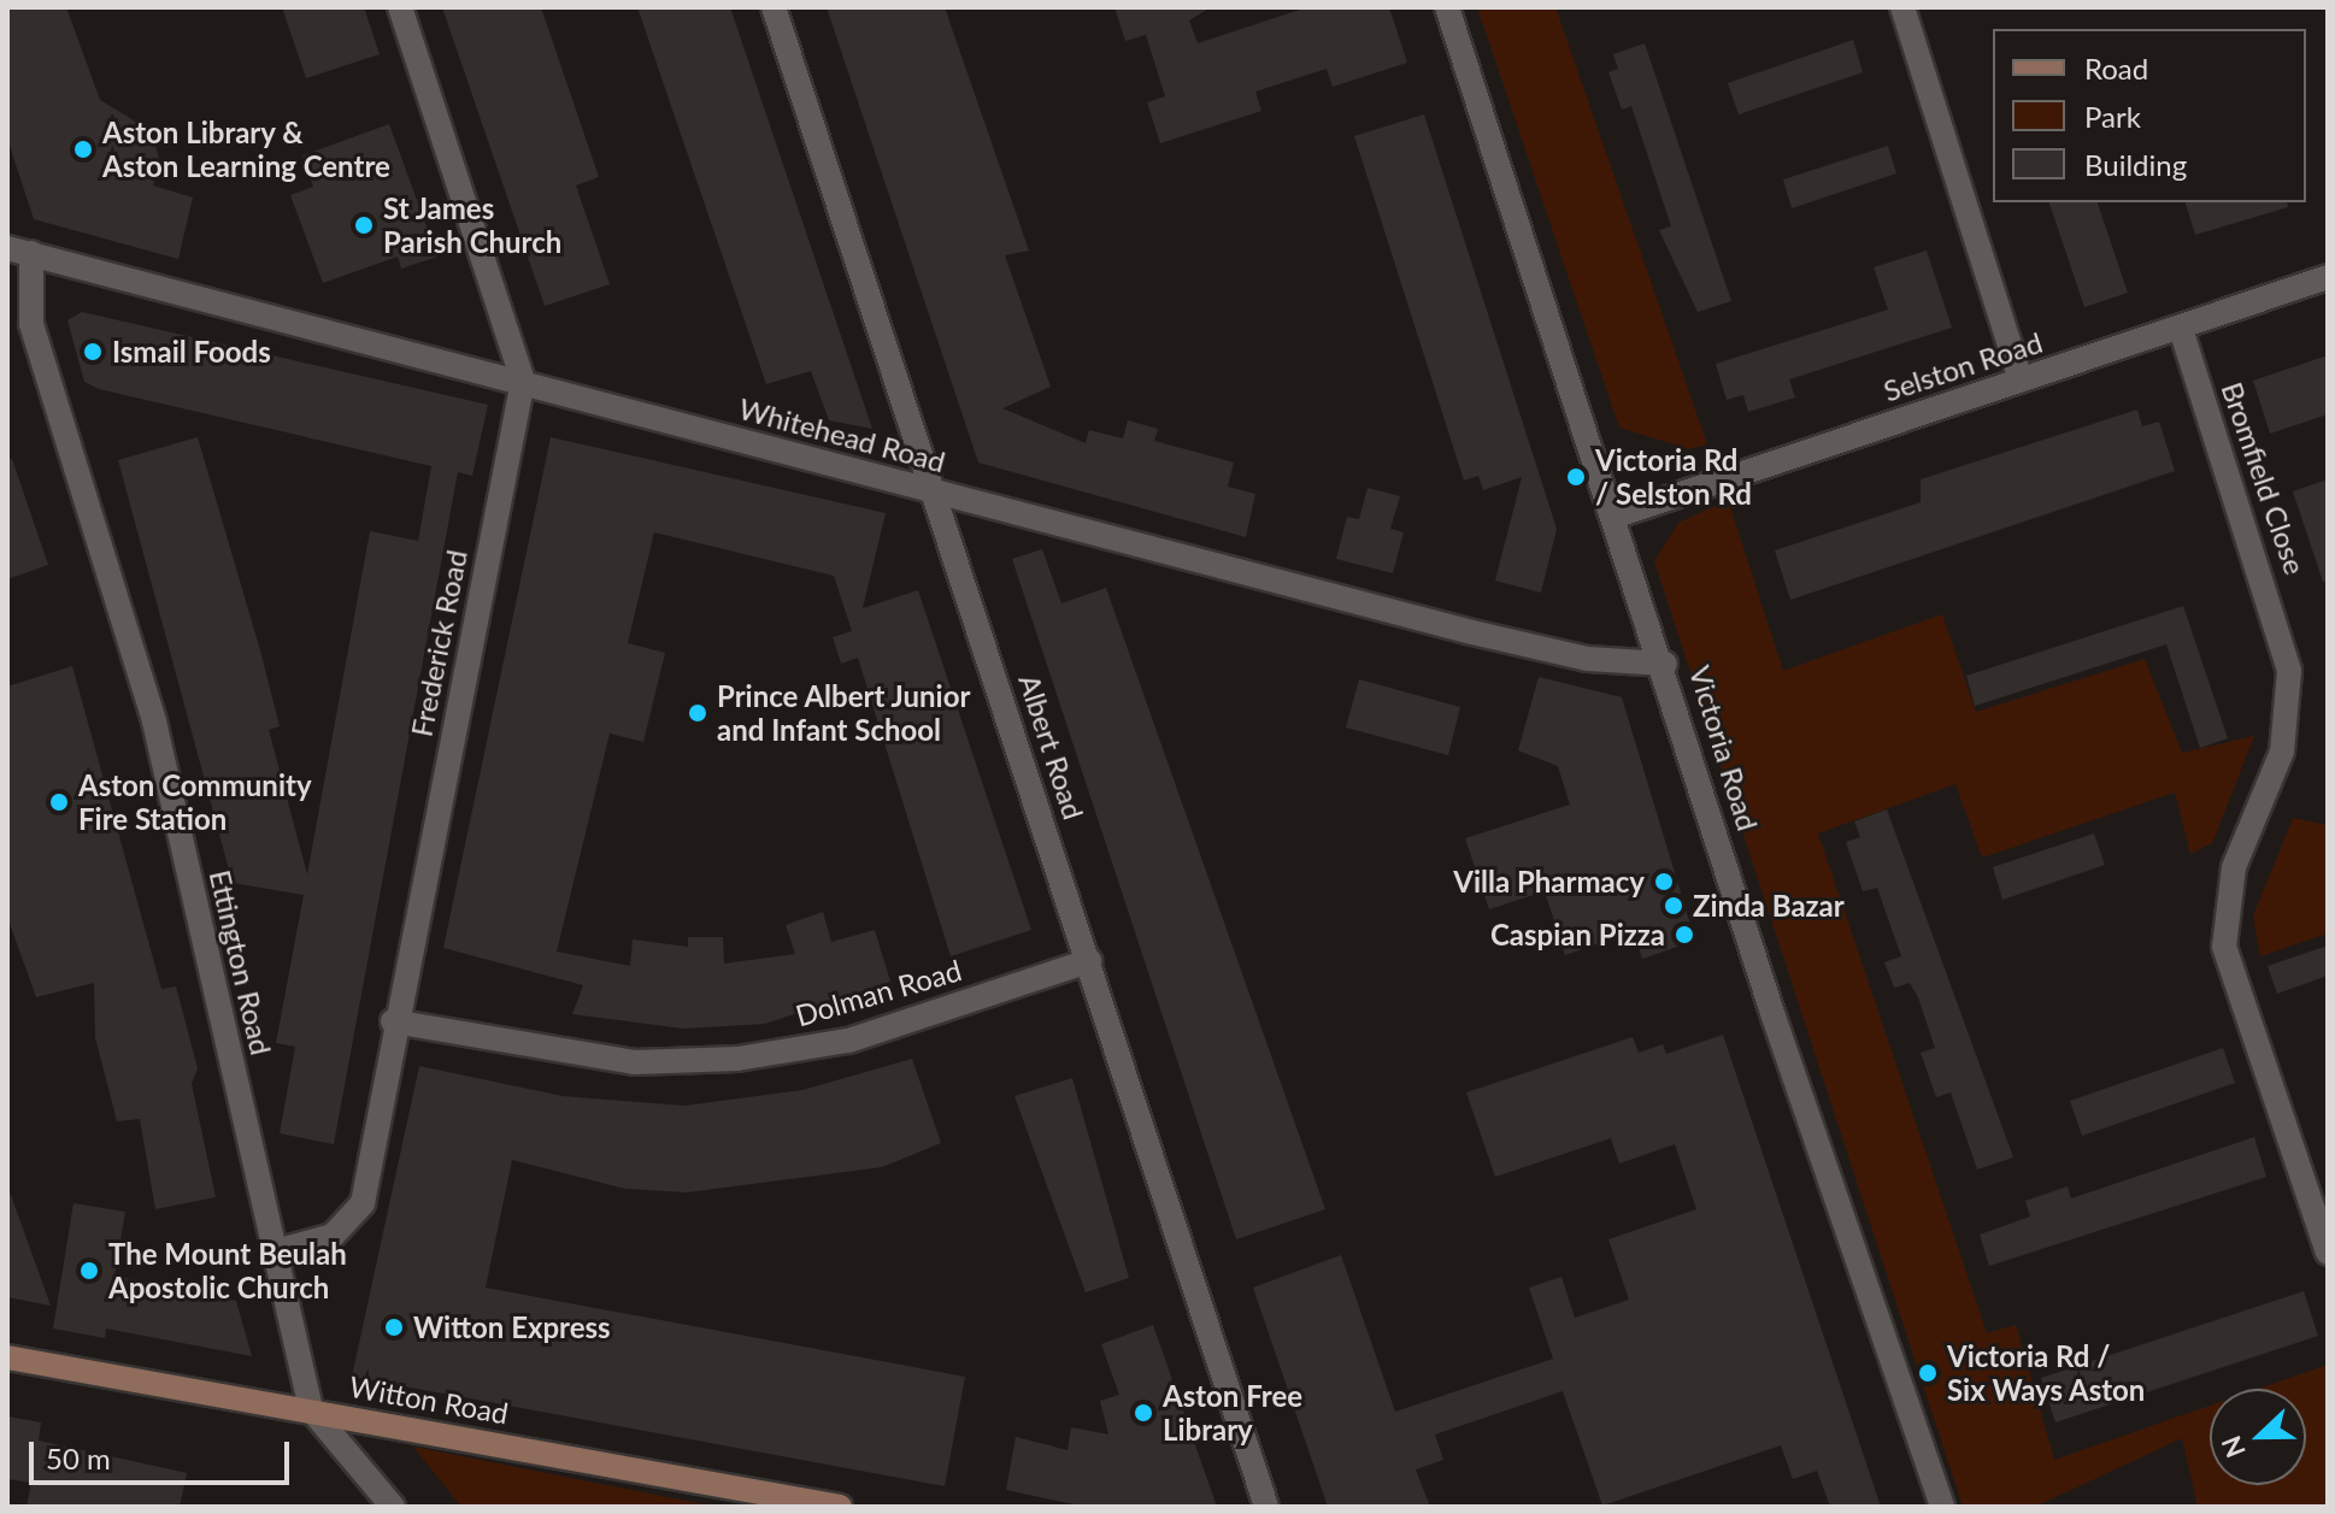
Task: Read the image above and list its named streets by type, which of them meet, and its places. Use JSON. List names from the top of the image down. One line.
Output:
{"streets":{"main road":["Witton Road"],"street":["Selston Road","Whitehead Road","Bromfield Close","Frederick Road","Albert Road","Victoria Road","Ettington Road","Dolman Road"]},"crossings":[["Selston Road","Bromfield Close"],["Selston Road","Victoria Road"],["Whitehead Road","Frederick Road"],["Whitehead Road","Albert Road"],["Whitehead Road","Victoria Road"],["Whitehead Road","Ettington Road"],["Frederick Road","Ettington Road"],["Frederick Road","Dolman Road"],["Albert Road","Dolman Road"],["Ettington Road","Witton Road"]],"places":["Aston Library & Aston Learning Centre","St James Parish Church","Ismail Foods","Victoria Rd / Selston Rd","Prince Albert Junior and Infant School","Aston Community Fire Station","Villa Pharmacy","Zinda Bazar","Caspian Pizza","The Mount Beulah Apostolic Church","Witton Express","Victoria Rd / Six Ways Aston","Aston Free Library"],"legend":["Road","Park","Building"],"scale_bar":"50 m","north":"left"}
